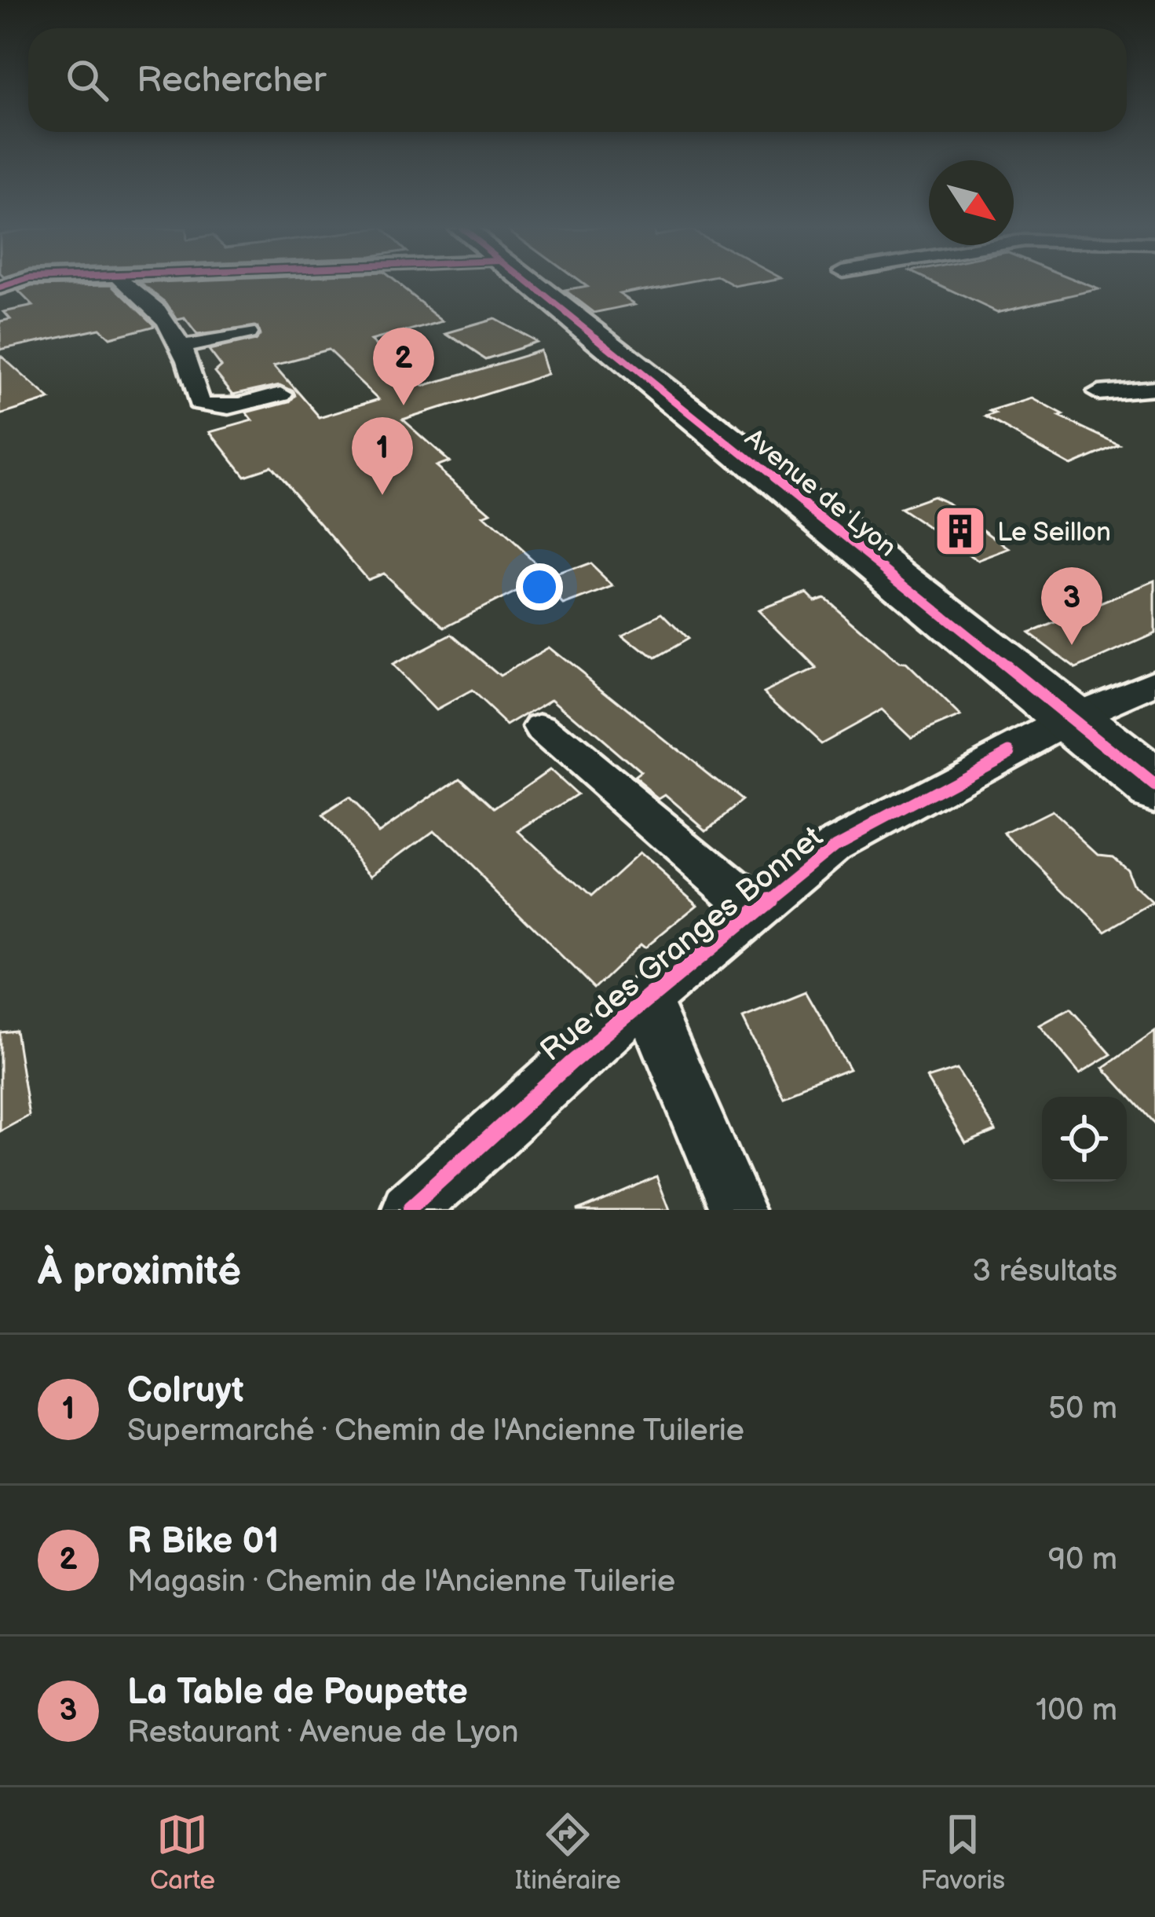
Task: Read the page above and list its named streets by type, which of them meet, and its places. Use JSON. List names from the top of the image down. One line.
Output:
{"streets":{"main road":["Avenue de Lyon"],"street":["Rue des Granges Bonnet"]},"crossings":[["Avenue de Lyon","Rue des Granges Bonnet"]],"places":{"building":["Le Seillon"]},"north":"bottom right","page":{"search":"Rechercher","pins":["2","1","3"],"heading":["À proximité","3 résultats"],"list":[{"mark":"1","name":"Colruyt","note":"Supermarché · Chemin de l'Ancienne Tuilerie","value":"50 m"},{"mark":"2","name":"R Bike 01","note":"Magasin · Chemin de l'Ancienne Tuilerie","value":"90 m"},{"mark":"3","name":"La Table de Poupette","note":"Restaurant · Avenue de Lyon","value":"100 m"}],"nav":["Carte","Itinéraire","Favoris"]}}
